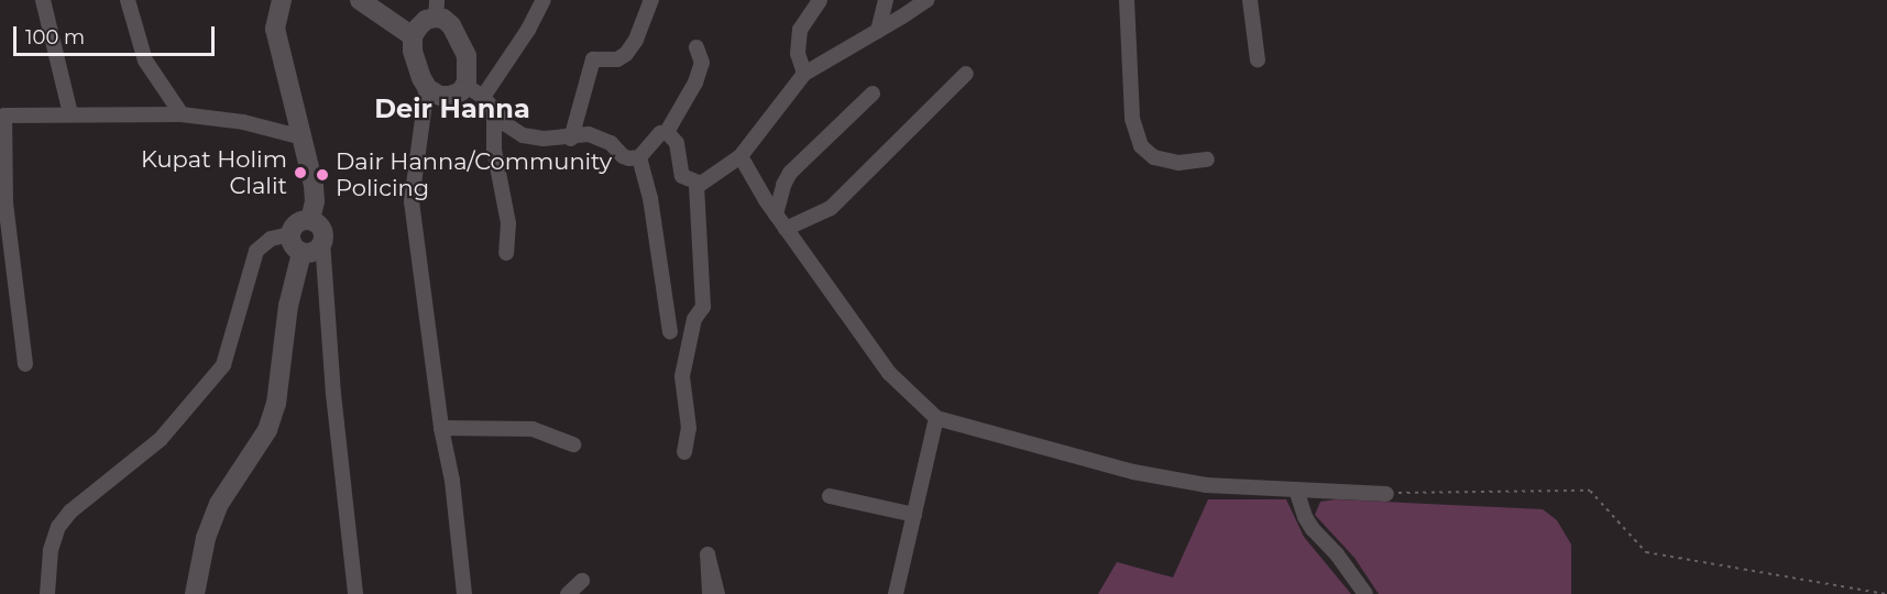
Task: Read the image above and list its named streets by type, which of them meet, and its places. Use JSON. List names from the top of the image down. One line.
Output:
{"districts":["Deir Hanna"],"places":["Kupat Holim Clalit","Dair Hanna/Community Policing"],"scale_bar":"100 m"}
